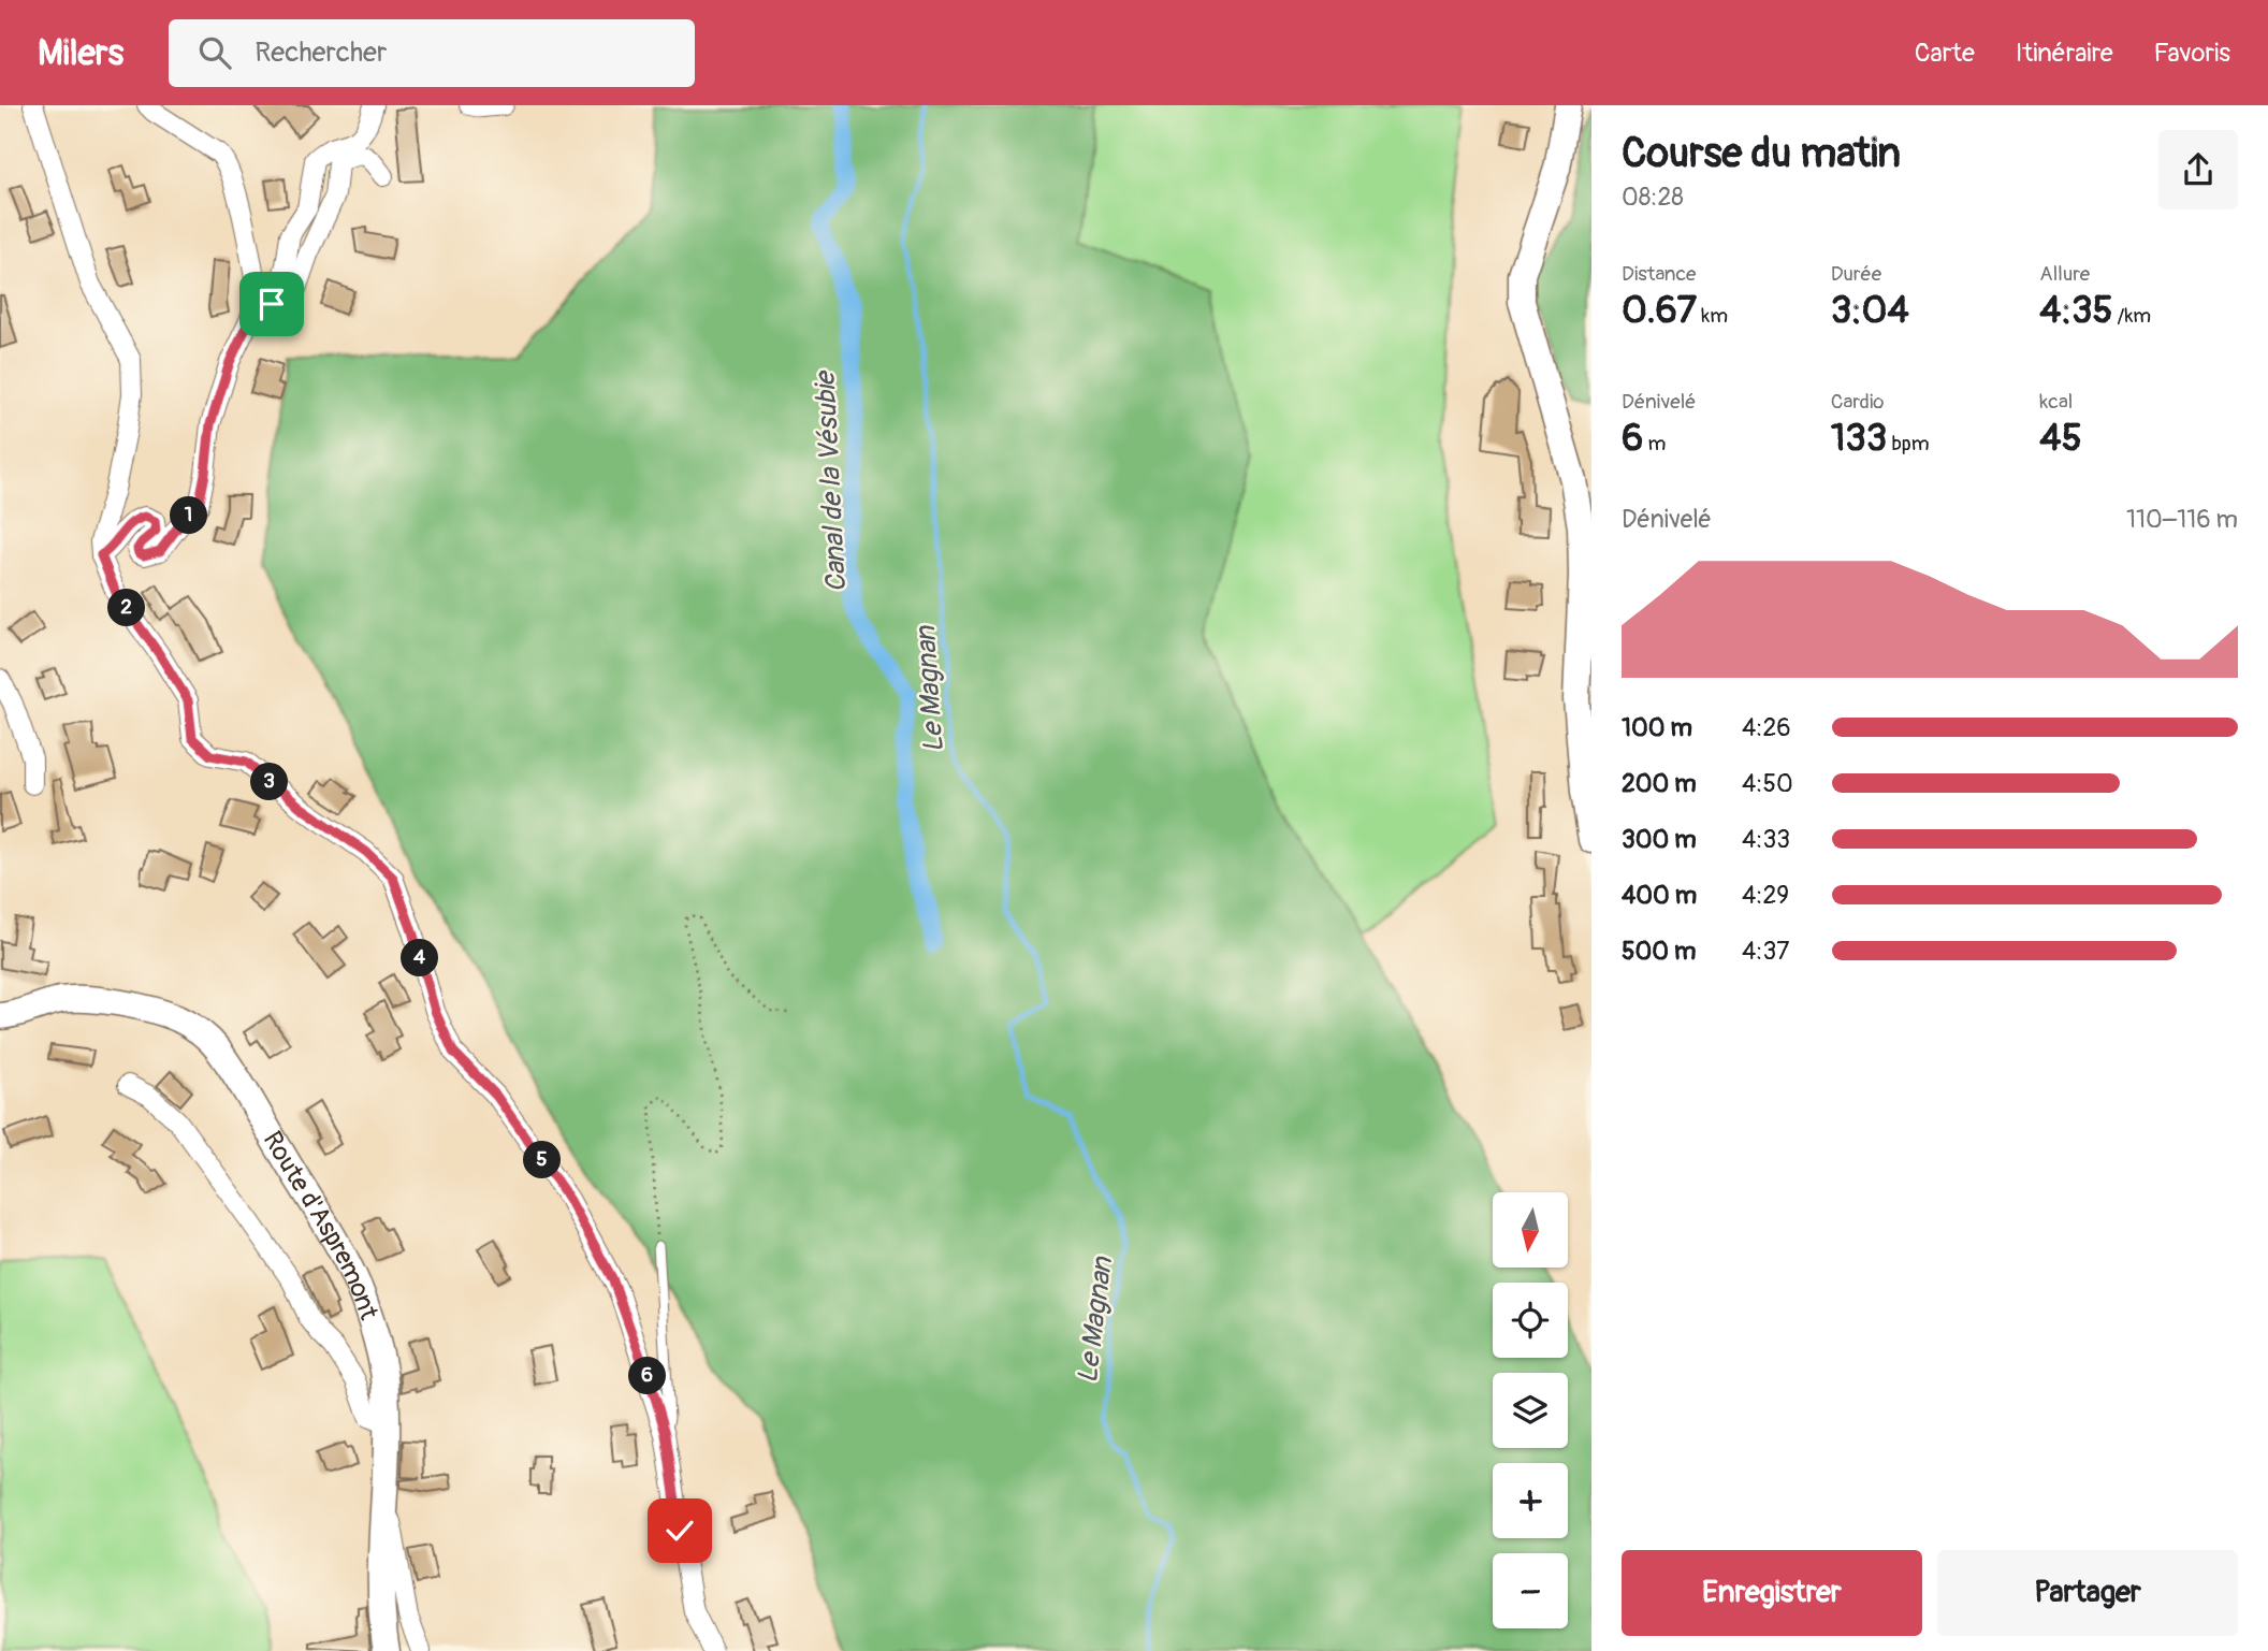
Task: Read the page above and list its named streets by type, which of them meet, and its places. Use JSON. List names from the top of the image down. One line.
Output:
{"streets":{"street":["Route d'Aspremont"]},"water":["Canal de la Vésubie","Le Magnan"],"north":"bottom","page":{"header":"Milers","search":"Rechercher","nav":["Carte","Itinéraire","Favoris"],"heading":["Course du matin","08:28"],"stats":[["Distance","0.67 km"],["Durée","3:04"],["Allure","4:35 /km"],["Dénivelé","6 m"],["Cardio","133 bpm"],["kcal","45"]],"chart":["Dénivelé","110–116 m"],"pins":["1","2","3","4","5","6"],"list":[{"name":"100 m","note":"4:26"},{"name":"200 m","note":"4:50"},{"name":"300 m","note":"4:33"},{"name":"400 m","note":"4:29"},{"name":"500 m","note":"4:37"}],"map_buttons":["+","−"],"buttons":["Enregistrer","Partager"]}}
